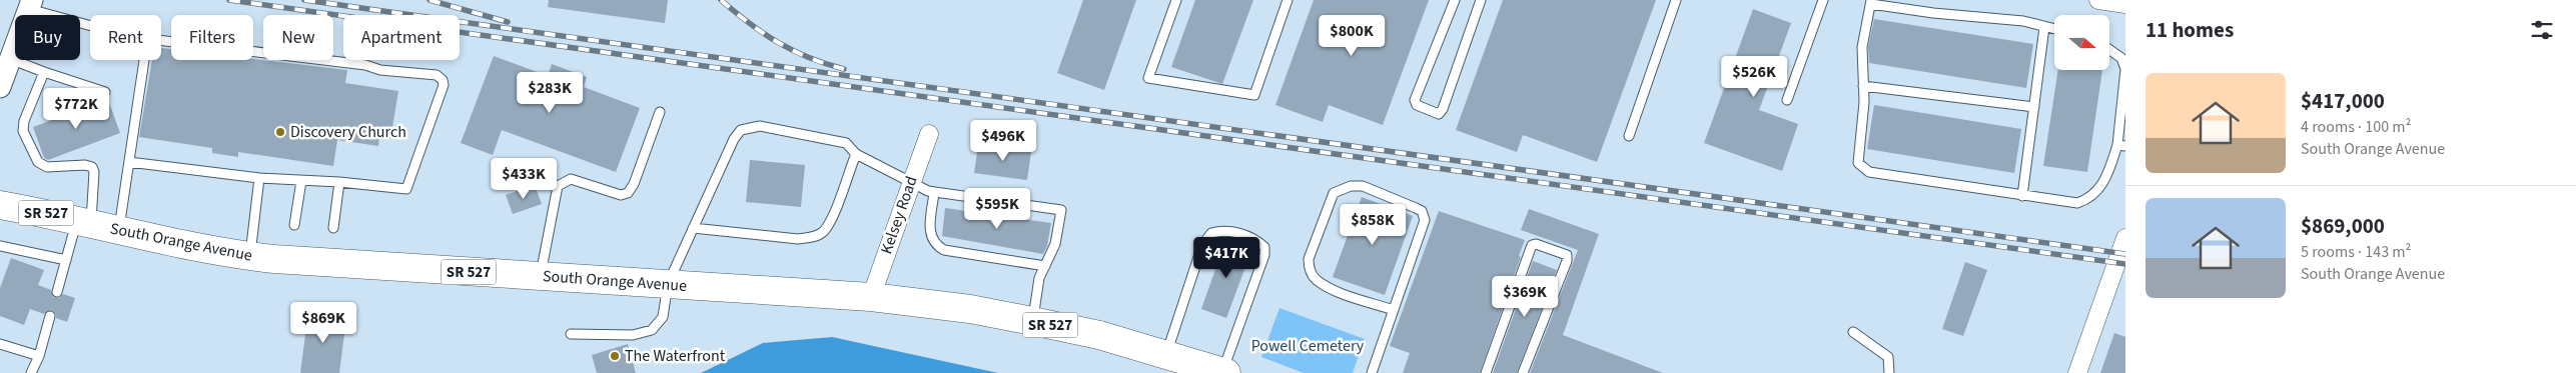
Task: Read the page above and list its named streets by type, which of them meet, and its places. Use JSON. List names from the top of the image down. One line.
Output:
{"streets":{"main road":["SR 527","South Orange Avenue"],"street":["Kelsey Road"]},"crossings":[["Kelsey Road","South Orange Avenue"]],"parks":["Powell Cemetery"],"places":["Discovery Church","The Waterfront"],"north":"right","page":{"heading":"11 homes","price":["$800K","$526K","$283K","$772K","$496K","$433K","$595K","$858K","$417K","$369K","$869K"],"chip":["Buy","Rent","Filters","New","Apartment"],"list":[{"name":"$417,000","note":"4 rooms · 100 m² · South Orange Avenue"},{"name":"$869,000","note":"5 rooms · 143 m² · South Orange Avenue"}]}}
